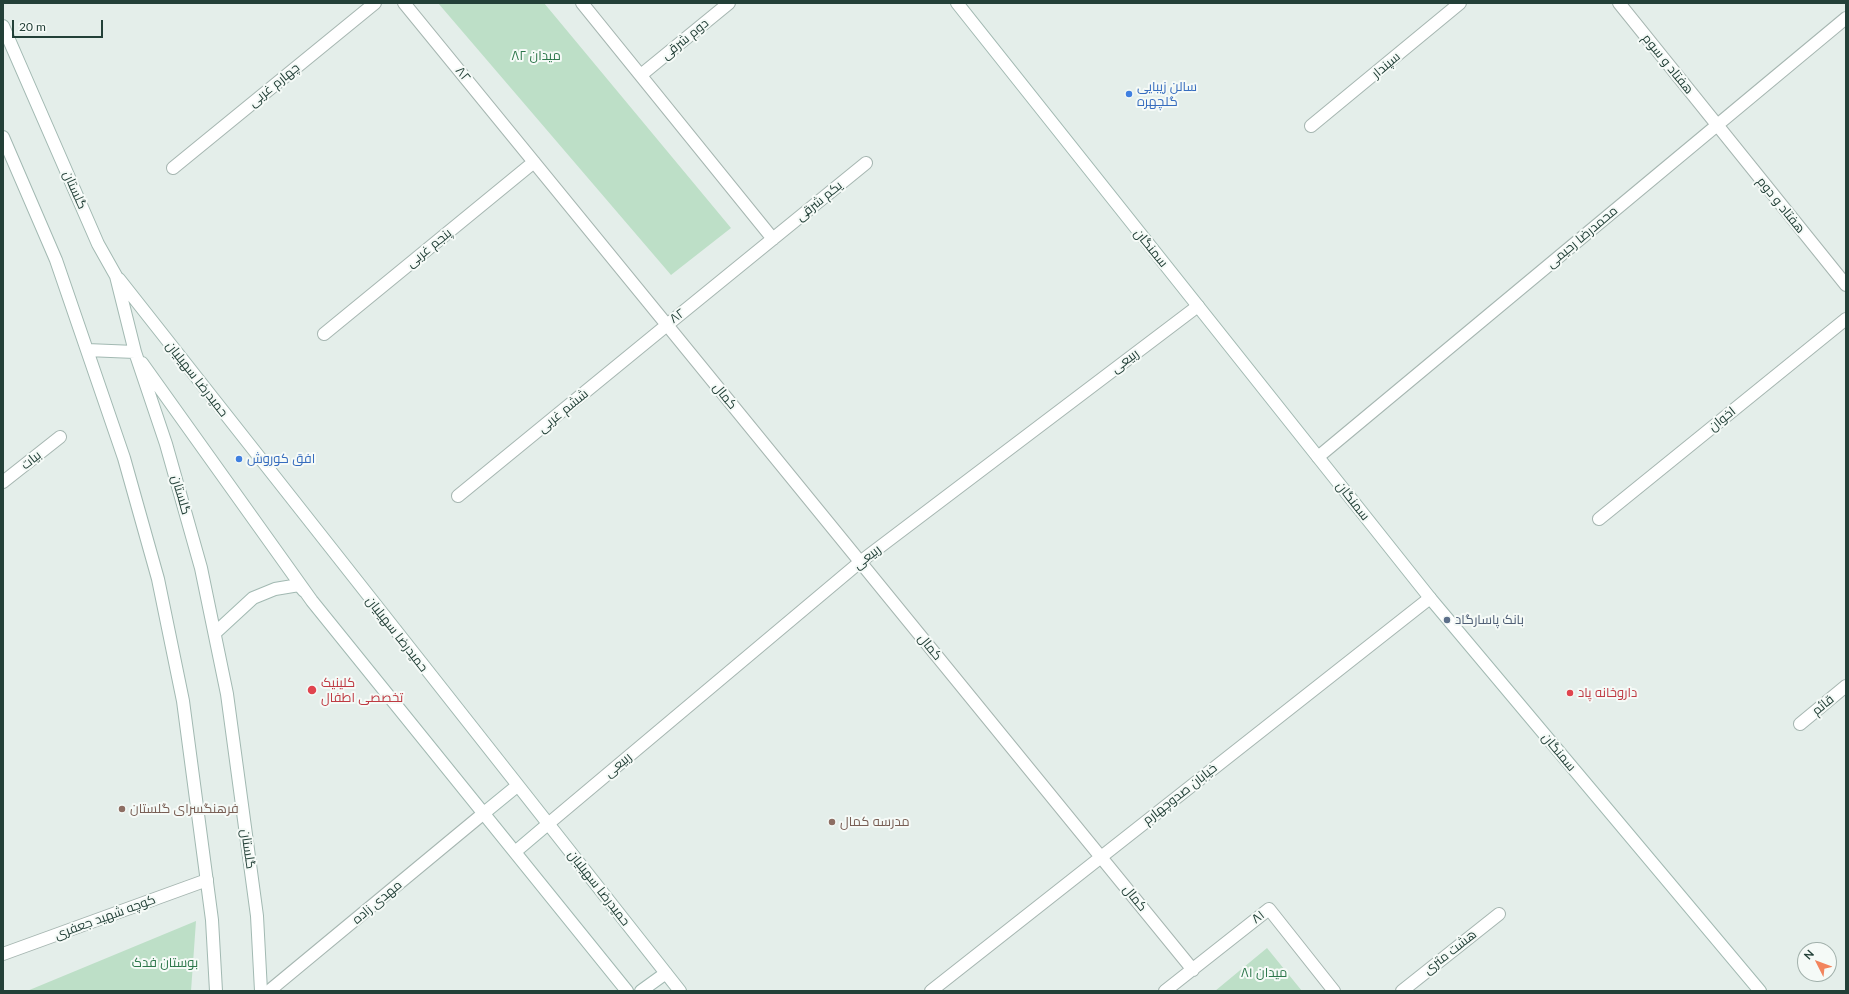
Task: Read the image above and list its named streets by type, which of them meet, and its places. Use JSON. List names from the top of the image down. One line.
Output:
{"streets":{"street":["دوم شرقی","هفتاد و سوم","سپندار","۸۲","چهارم غربی","گلستان","یکم شرقی","هفتاد و دوم","محمدرضا رحیمی","پنجم غربی","سمنگان","ربیعی","حمیدرضا سهیلیان","کمال","ششم غربی","اخوان","بیات","قائم","خیابان صدوچهارم","مهدی زاده","کوچه شهید جعفری","۸۱","هشت متری"]},"crossings":[["هفتاد و سوم","هفتاد و دوم"],["هفتاد و سوم","محمدرضا رحیمی"],["۸۲","یکم شرقی"],["۸۲","پنجم غربی"],["۸۲","کمال"],["۸۲","ششم غربی"],["گلستان","حمیدرضا سهیلیان"],["هفتاد و دوم","محمدرضا رحیمی"],["محمدرضا رحیمی","سمنگان"],["سمنگان","ربیعی"],["سمنگان","خیابان صدوچهارم"],["ربیعی","حمیدرضا سهیلیان"],["ربیعی","کمال"],["حمیدرضا سهیلیان","مهدی زاده"],["کمال","ششم غربی"],["کمال","خیابان صدوچهارم"],["کمال","۸۱"]],"parks":["میدان ۸۲","بوستان فدک","میدان ۸۱"],"places":["سالن زیبایی گلچهره","افق کوروش","بانک پاسارگاد","کلینیک تخصصی اطفال","داروخانه پاد","فرهنگسرای گلستان","مدرسه کمال"],"scale_bar":"20 m","north":"top left"}
